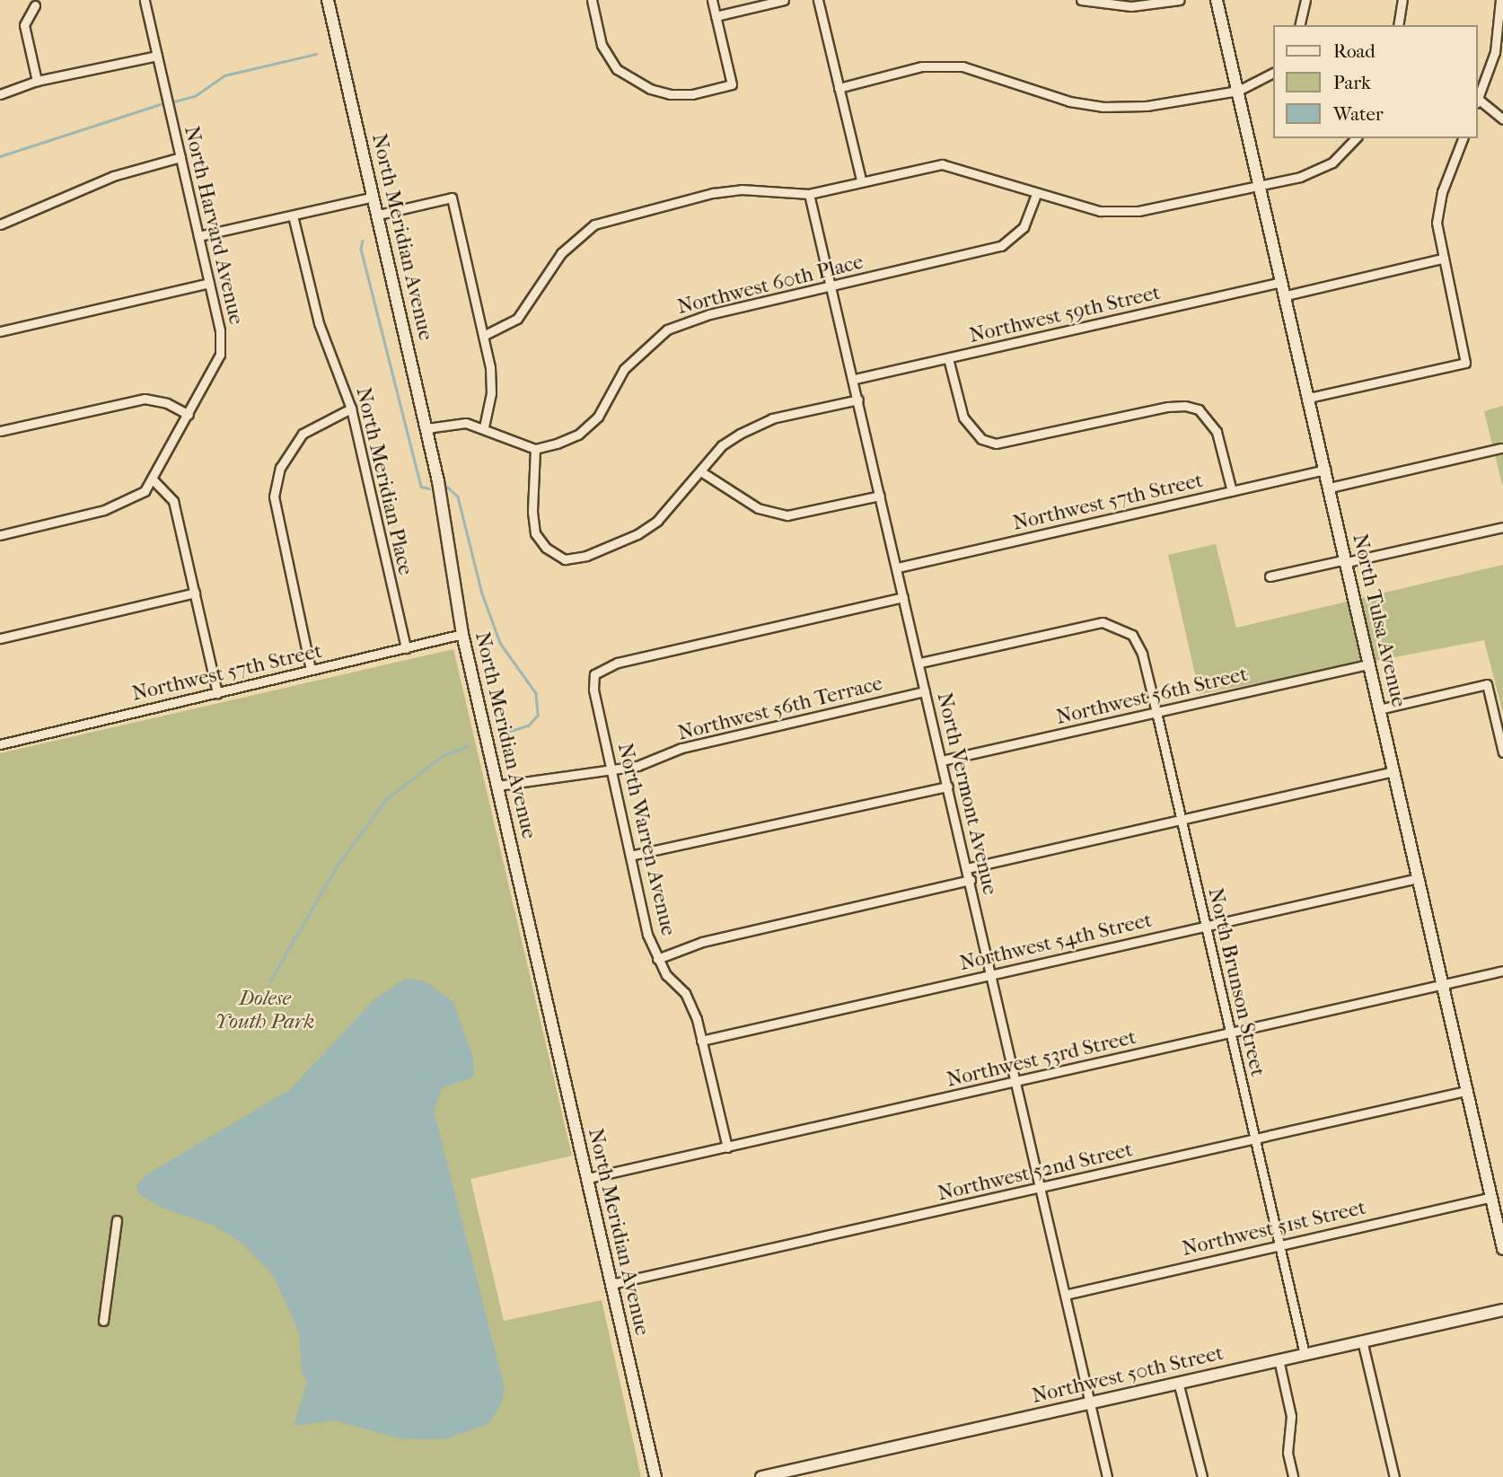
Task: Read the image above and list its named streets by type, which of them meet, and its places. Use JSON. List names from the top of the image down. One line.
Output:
{"streets":{"main road":["North Meridian Avenue","North Tulsa Avenue","Northwest 50th Street"],"street":["North Harvard Avenue","Northwest 60th Place","Northwest 59th Street","North Meridian Place","Northwest 57th Street","Northwest 56th Street","Northwest 56th Terrace","North Vermont Avenue","North Warren Avenue","Northwest 54th Street","North Brunson Street","Northwest 53rd Street","Northwest 52nd Street","Northwest 51st Street"]},"crossings":[["North Meridian Avenue","Northwest 57th Street"],["North Meridian Avenue","Northwest 56th Terrace"],["North Meridian Avenue","Northwest 53rd Street"],["North Meridian Avenue","Northwest 52nd Street"],["Northwest 60th Place","North Vermont Avenue"],["Northwest 59th Street","North Tulsa Avenue"],["Northwest 59th Street","North Vermont Avenue"],["North Meridian Place","Northwest 57th Street"],["Northwest 57th Street","North Tulsa Avenue"],["Northwest 57th Street","North Vermont Avenue"],["North Tulsa Avenue","Northwest 56th Street"],["North Tulsa Avenue","Northwest 54th Street"],["North Tulsa Avenue","Northwest 53rd Street"],["North Tulsa Avenue","Northwest 52nd Street"],["North Tulsa Avenue","Northwest 51st Street"],["Northwest 56th Street","North Vermont Avenue"],["Northwest 56th Street","North Brunson Street"],["Northwest 56th Terrace","North Vermont Avenue"],["Northwest 56th Terrace","North Warren Avenue"],["North Vermont Avenue","North Warren Avenue"],["North Vermont Avenue","Northwest 54th Street"],["North Vermont Avenue","North Brunson Street"],["North Vermont Avenue","Northwest 53rd Street"],["North Vermont Avenue","Northwest 52nd Street"],["North Vermont Avenue","Northwest 51st Street"],["North Vermont Avenue","Northwest 50th Street"],["North Warren Avenue","Northwest 54th Street"],["North Warren Avenue","Northwest 53rd Street"],["Northwest 54th Street","North Brunson Street"],["North Brunson Street","Northwest 53rd Street"],["North Brunson Street","Northwest 52nd Street"],["North Brunson Street","Northwest 51st Street"],["North Brunson Street","Northwest 50th Street"]],"parks":["Dolese Youth Park"],"legend":["Road","Park","Water"]}
